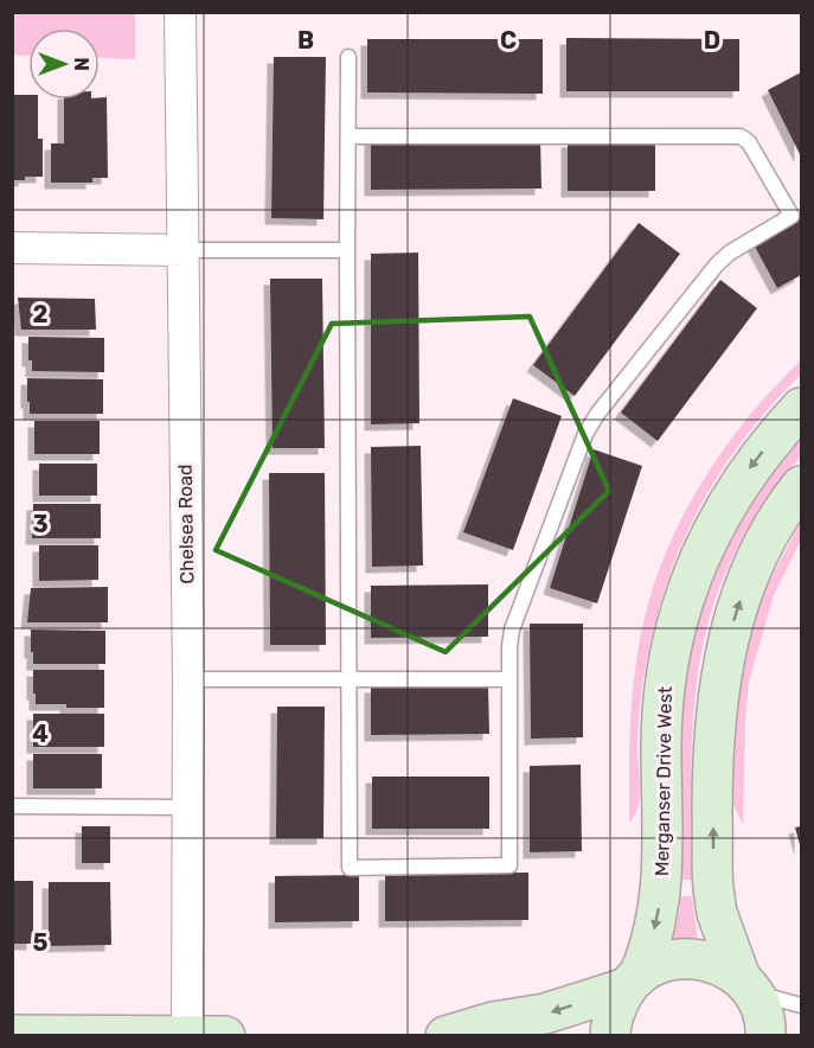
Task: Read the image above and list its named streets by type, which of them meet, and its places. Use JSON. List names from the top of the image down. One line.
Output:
{"streets":{"street":["Chelsea Road","Merganser Drive West"]},"north":"right","grid":{"columns":["B","C","D"],"rows":["2","3","4","5"]}}
